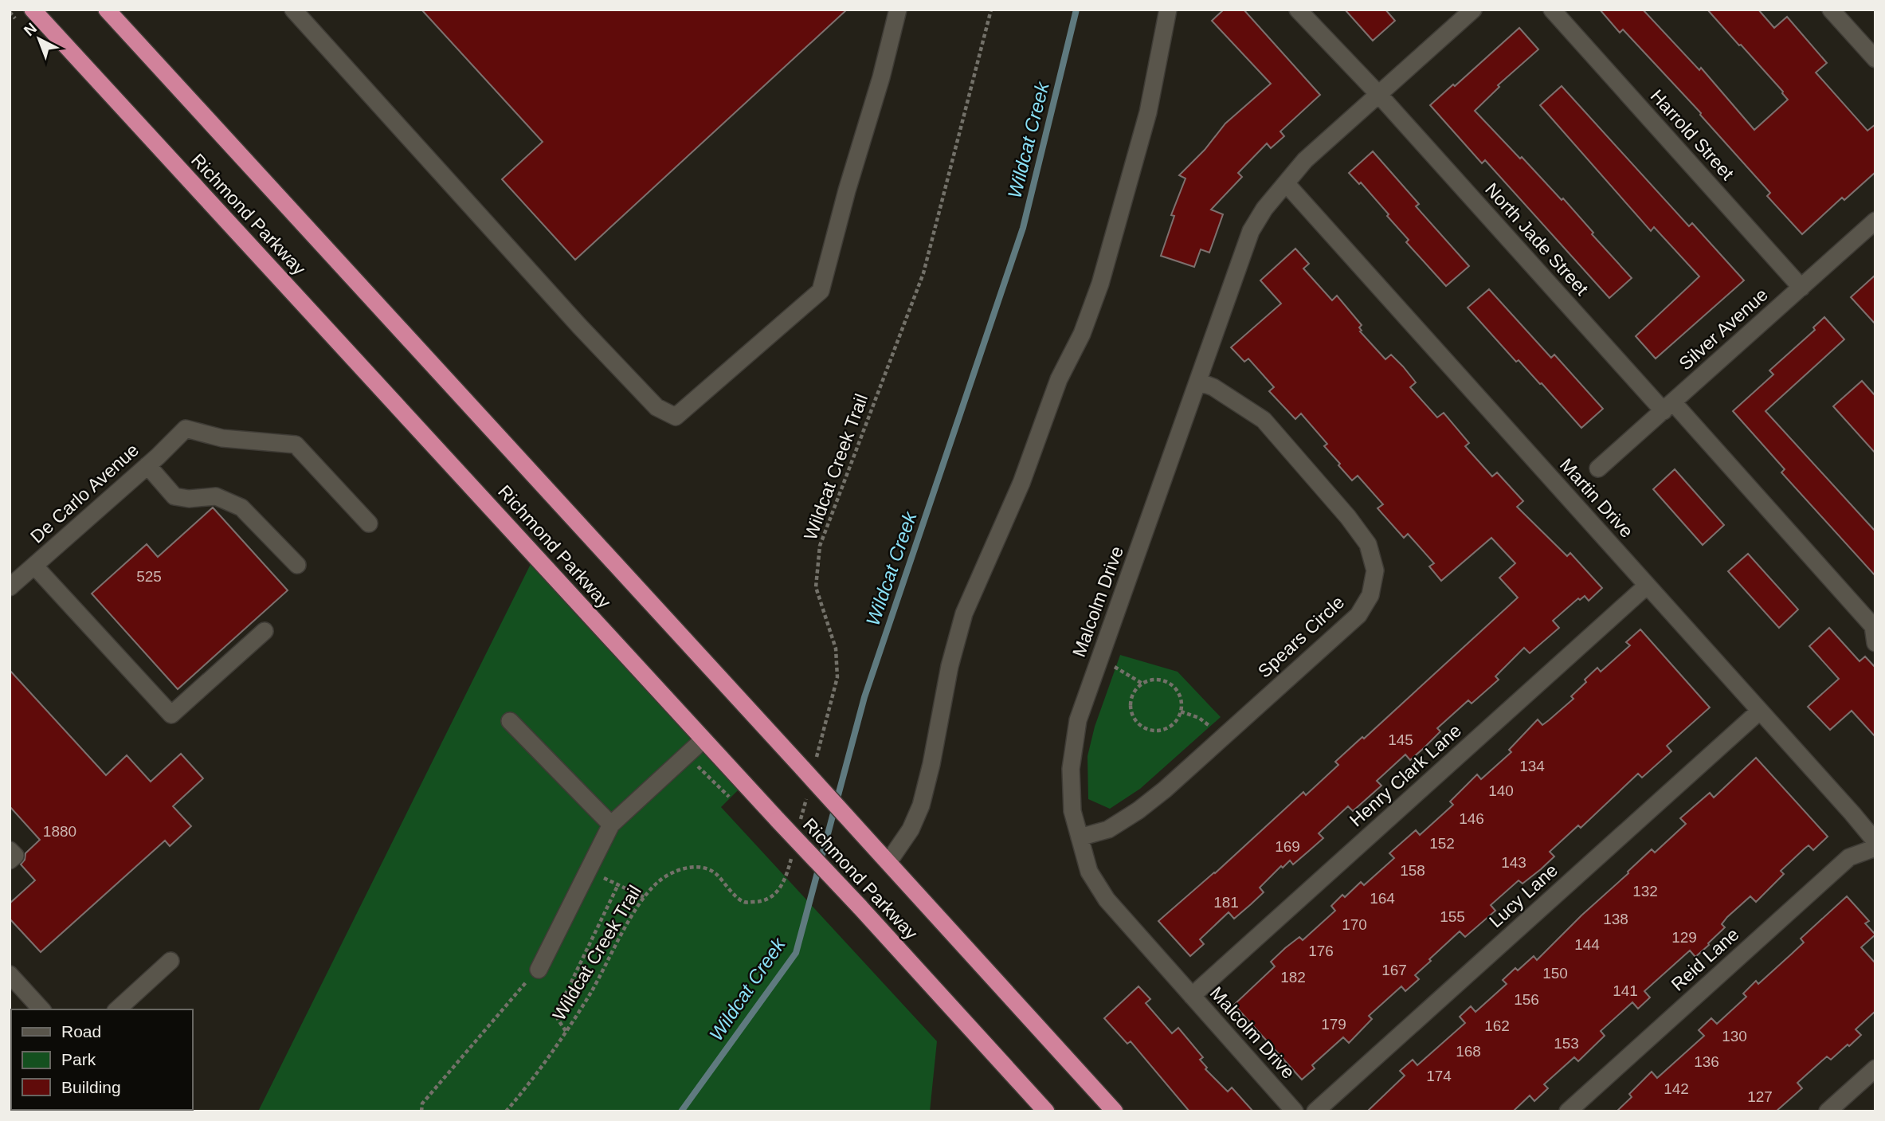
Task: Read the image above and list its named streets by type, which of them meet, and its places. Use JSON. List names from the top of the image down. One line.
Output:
{"streets":{"highway":["Richmond Parkway"],"street":["Harrold Street","North Jade Street","Silver Avenue","De Carlo Avenue","Martin Drive","Malcolm Drive","Spears Circle","Henry Clark Lane","Lucy Lane","Reid Lane"],"path":["Wildcat Creek Trail"]},"crossings":[["Harrold Street","Silver Avenue"],["Richmond Parkway","Wildcat Creek Trail"],["North Jade Street","Silver Avenue"],["North Jade Street","Malcolm Drive"],["Martin Drive","Malcolm Drive"],["Martin Drive","Henry Clark Lane"],["Martin Drive","Lucy Lane"],["Malcolm Drive","Spears Circle"],["Malcolm Drive","Henry Clark Lane"]],"water":["Wildcat Creek"],"house_numbers":["525","145","134","140","146","1880","152","169","143","158","132","164","181","155","138","170","129","144","176","167","150","182","141","156","179","162","130","153","168","136","174","142","127"],"legend":["Road","Park","Building"],"north":"top left"}
